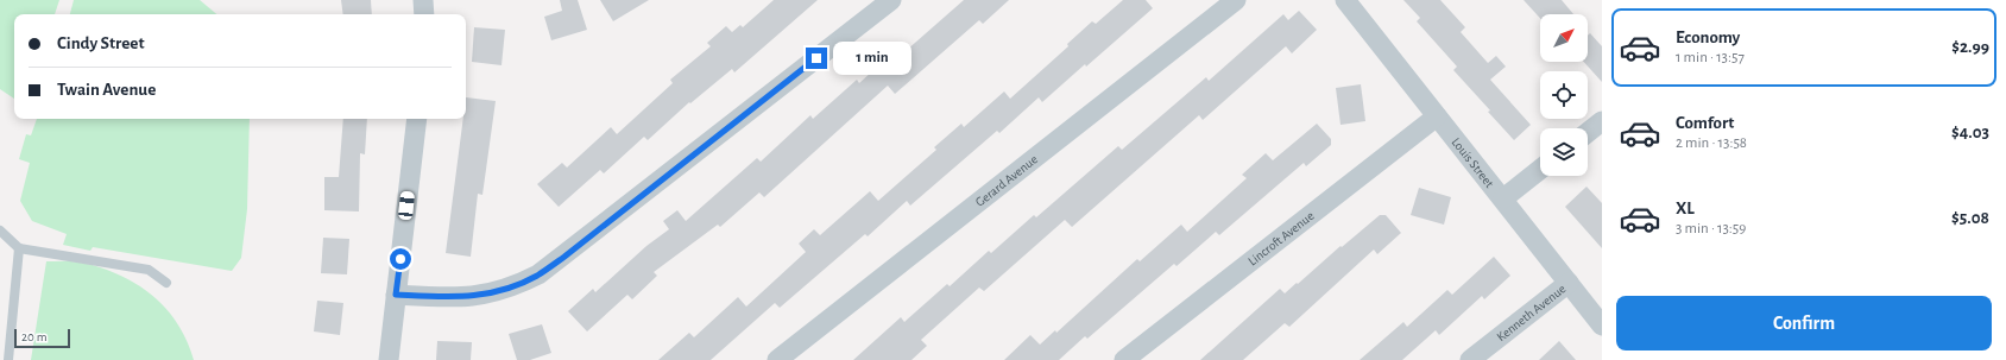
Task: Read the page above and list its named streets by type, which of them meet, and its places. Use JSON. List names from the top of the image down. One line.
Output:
{"streets":{"street":["Louis Street","Gerard Avenue","Lincroft Avenue","Kenneth Avenue"]},"crossings":[["Louis Street","Lincroft Avenue"],["Louis Street","Kenneth Avenue"]],"scale_bar":"20 m","north":"top right","page":{"list":[{"name":"Economy","note":"1 min · 13:57","value":"$2.99"},{"name":"Comfort","note":"2 min · 13:58","value":"$4.03"},{"name":"XL","note":"3 min · 13:59","value":"$5.08"}],"banner":["Cindy Street","Twain Avenue"],"bubble":"1 min","buttons":"Confirm","scale":"20 m"}}
